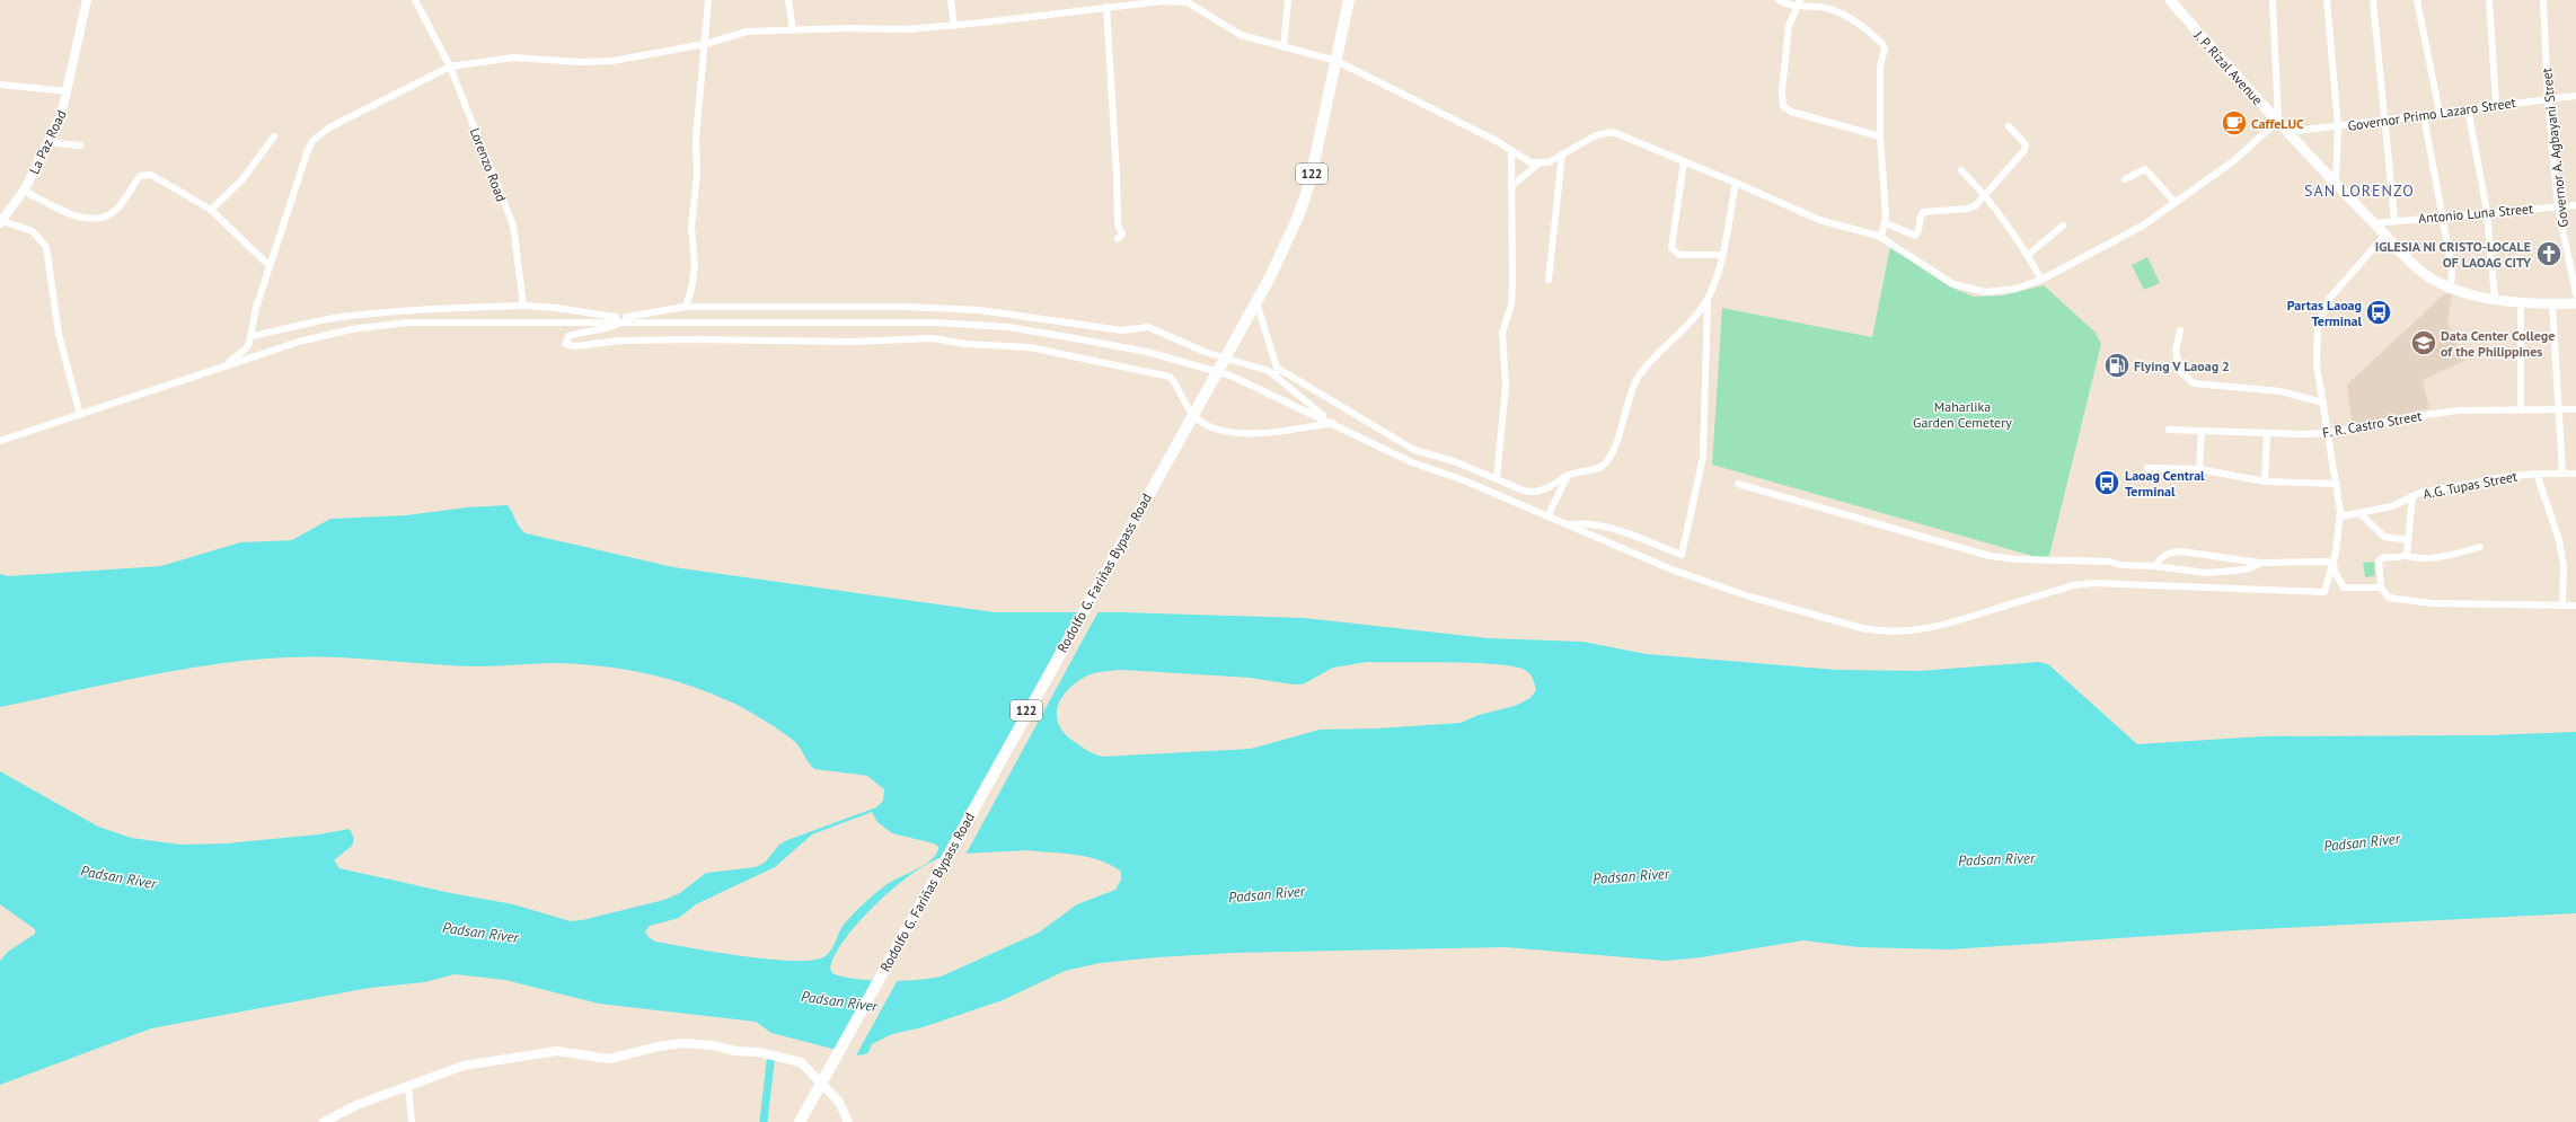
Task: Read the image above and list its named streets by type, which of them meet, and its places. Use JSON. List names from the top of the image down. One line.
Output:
{"streets":{"main road":["J. P. Rizal Avenue","122","Rodolfo G. Fariñas Bypass Road"],"street":["Governor Primo Lazaro Street","La Paz Road","Governor A. Agbayani Street","Lorenzo Road","Antonio Luna Street","F. R. Castro Street","A.G. Tupas Street"]},"crossings":[["J. P. Rizal Avenue","Governor Primo Lazaro Street"],["J. P. Rizal Avenue","Antonio Luna Street"],["Governor Primo Lazaro Street","Governor A. Agbayani Street"],["Governor A. Agbayani Street","Antonio Luna Street"]],"districts":["SAN LORENZO"],"water":["Padsan River"],"parks":["Maharlika Garden Cemetery"],"places":{"cafe":["CaffeLUC"],"church":["IGLESIA NI CRISTO-LOCALE OF LAOAG CITY"],"bus stop":["Partas Laoag Terminal","Laoag Central Terminal"],"school or university":["Data Center College of the Philippines"],"fuel station":["Flying V Laoag 2"]}}
